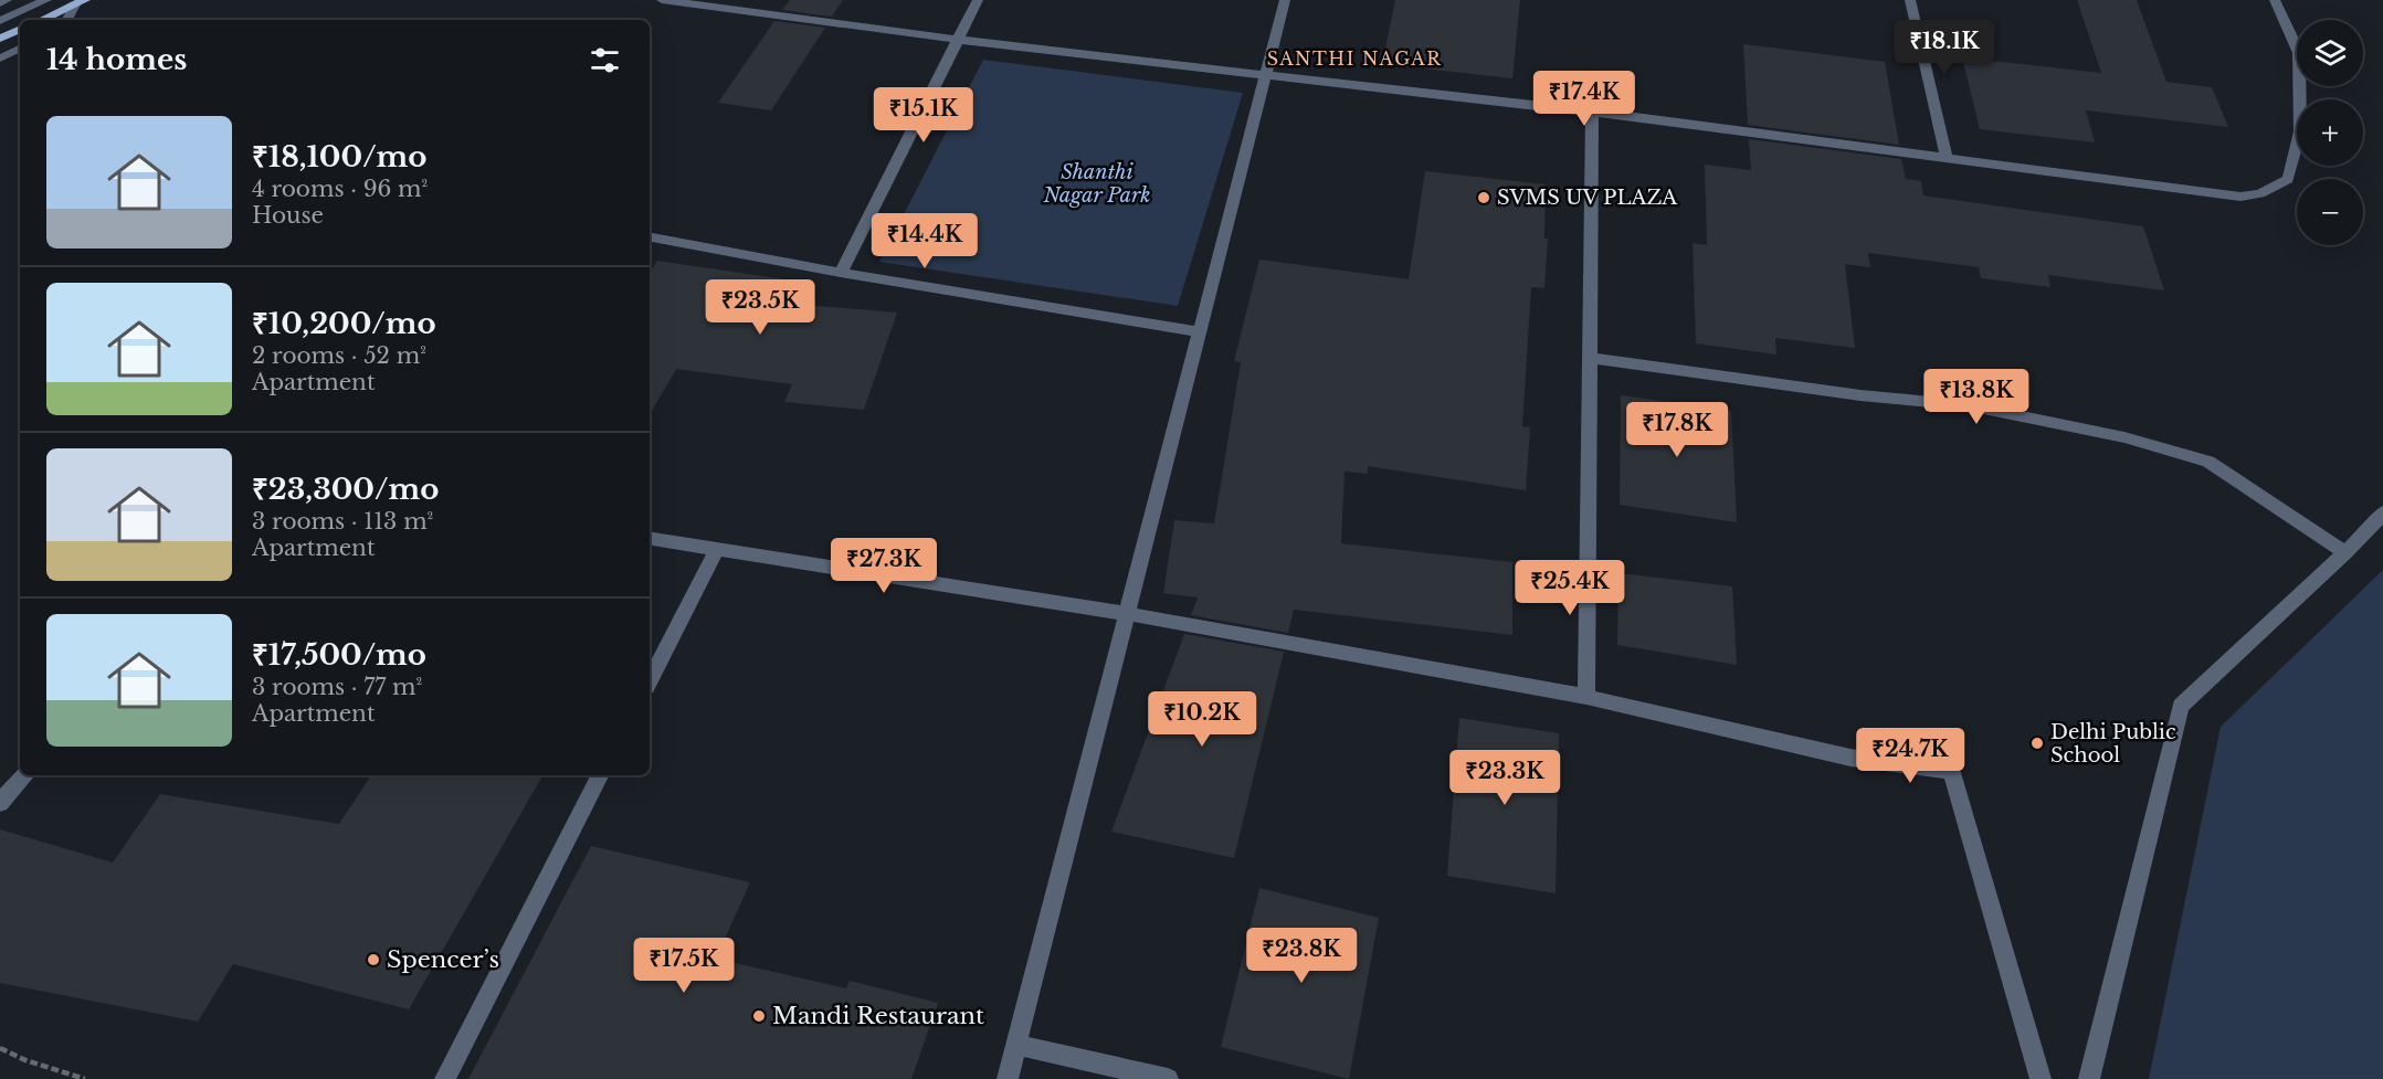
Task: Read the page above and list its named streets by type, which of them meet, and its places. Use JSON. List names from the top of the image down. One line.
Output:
{"districts":["SANTHI NAGAR"],"parks":["Shanthi Nagar Park"],"places":["SVMS UV PLAZA","Delhi Public School","Spencer’s","Mandi Restaurant"],"page":{"map_buttons":["+","−"],"price":["₹18.1K","₹17.4K","₹15.1K","₹14.4K","₹23.5K","₹13.8K","₹17.8K","₹27.3K","₹25.4K","₹10.2K","₹24.7K","₹23.3K","₹23.8K","₹17.5K"],"heading":"14 homes","list":[{"name":"₹18,100/mo","note":"4 rooms · 96 m² · House"},{"name":"₹10,200/mo","note":"2 rooms · 52 m² · Apartment"},{"name":"₹23,300/mo","note":"3 rooms · 113 m² · Apartment"},{"name":"₹17,500/mo","note":"3 rooms · 77 m² · Apartment"}]}}
